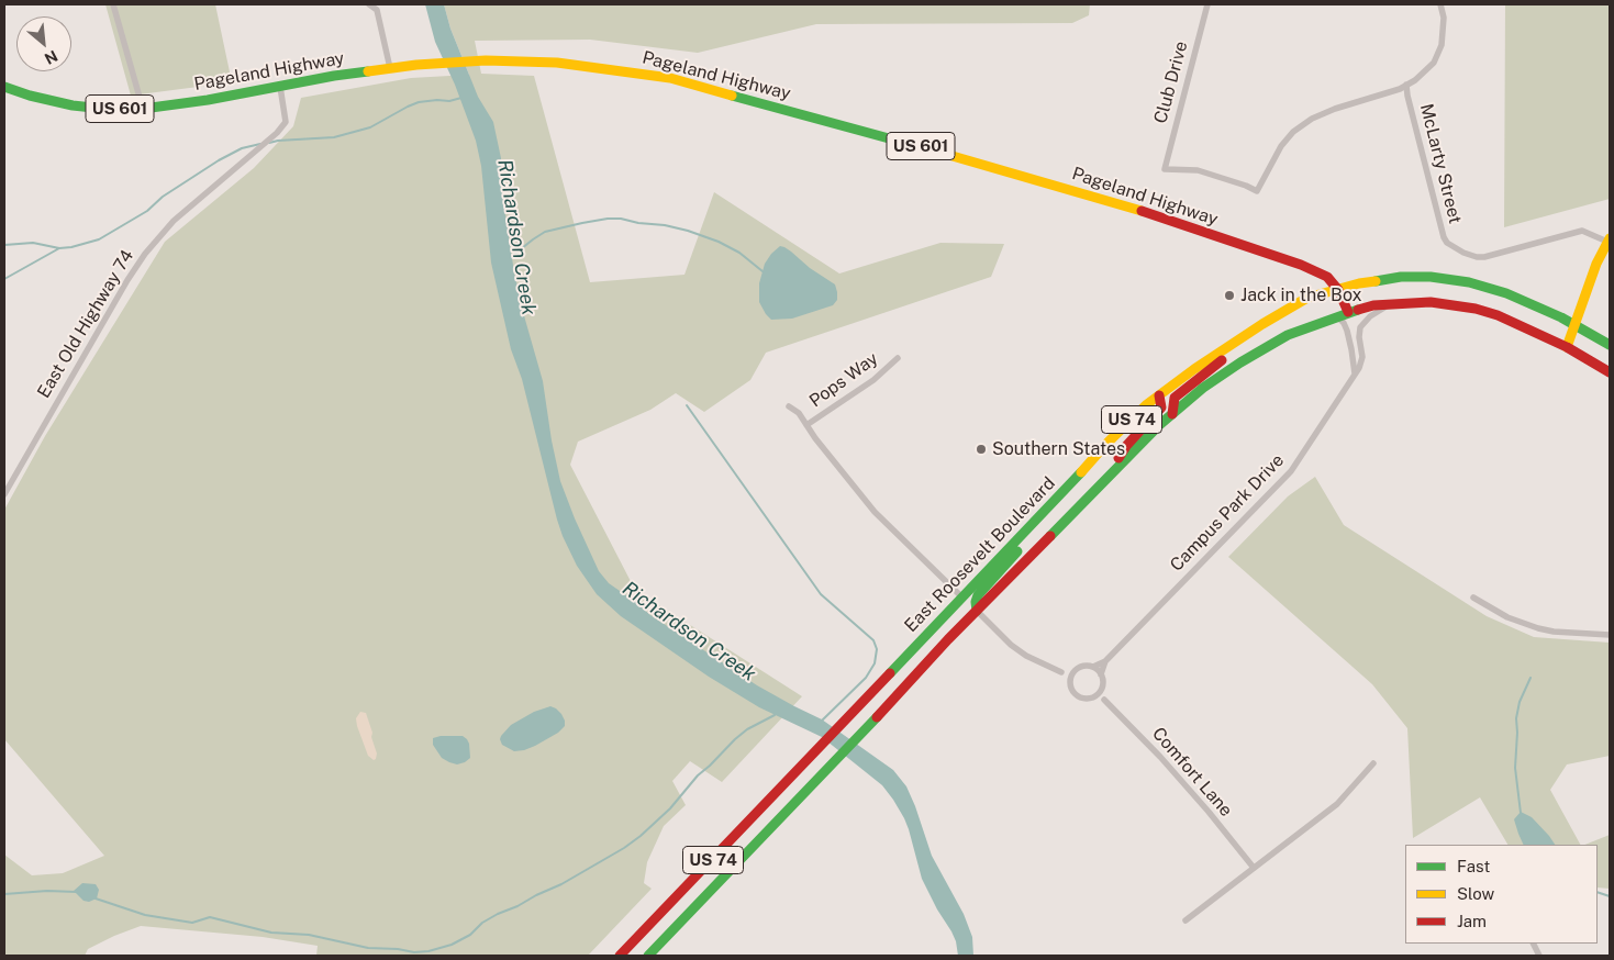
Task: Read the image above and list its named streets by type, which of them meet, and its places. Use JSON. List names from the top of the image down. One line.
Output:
{"streets":{"main road":["Pageland Highway","US 601","US 74","East Roosevelt Boulevard"],"street":["Club Drive","McLarty Street","East Old Highway 74","Pops Way","Campus Park Drive","Comfort Lane"]},"crossings":[["Pageland Highway","East Old Highway 74"],["Pageland Highway","East Roosevelt Boulevard"],["Club Drive","McLarty Street"],["Campus Park Drive","East Roosevelt Boulevard"],["Campus Park Drive","Comfort Lane"]],"water":["Richardson Creek"],"places":["Jack in the Box","Southern States"],"legend":["Fast","Slow","Jam"],"north":"bottom right"}
